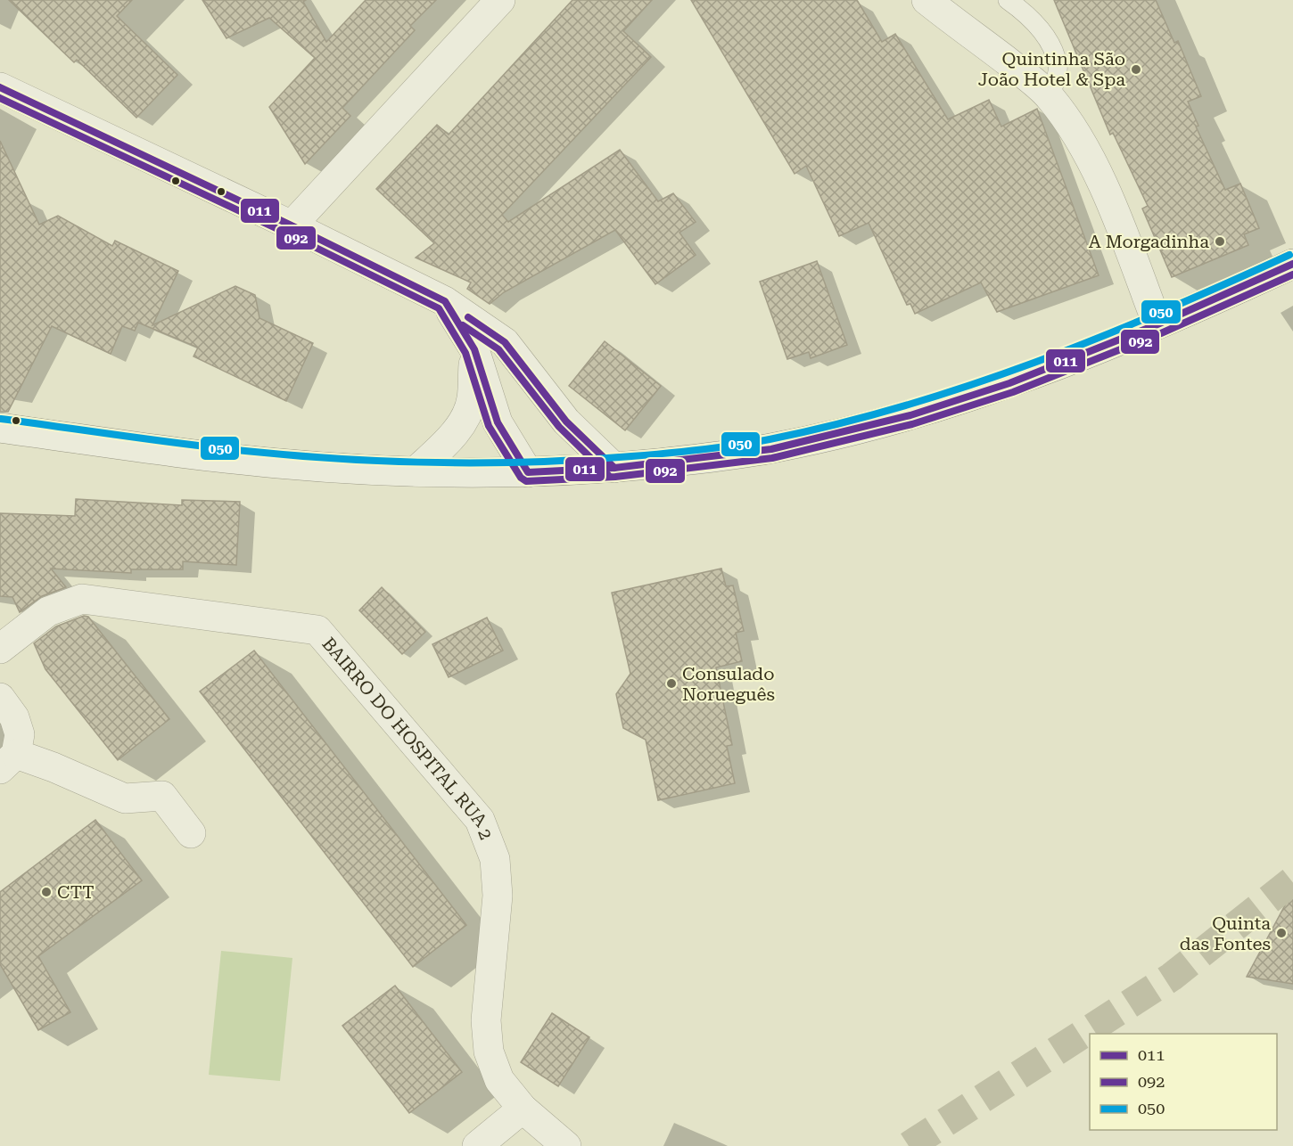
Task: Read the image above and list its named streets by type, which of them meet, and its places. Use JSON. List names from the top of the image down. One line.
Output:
{"streets":{"street":["BAIRRO DO HOSPITAL RUA 2"]},"places":["Quintinha São João Hotel & Spa","A Morgadinha","Consulado Norueguês","CTT","Quinta das Fontes"],"lines":["transit line 011","transit line 092","transit line 050"],"legend":["011","092","050"]}
